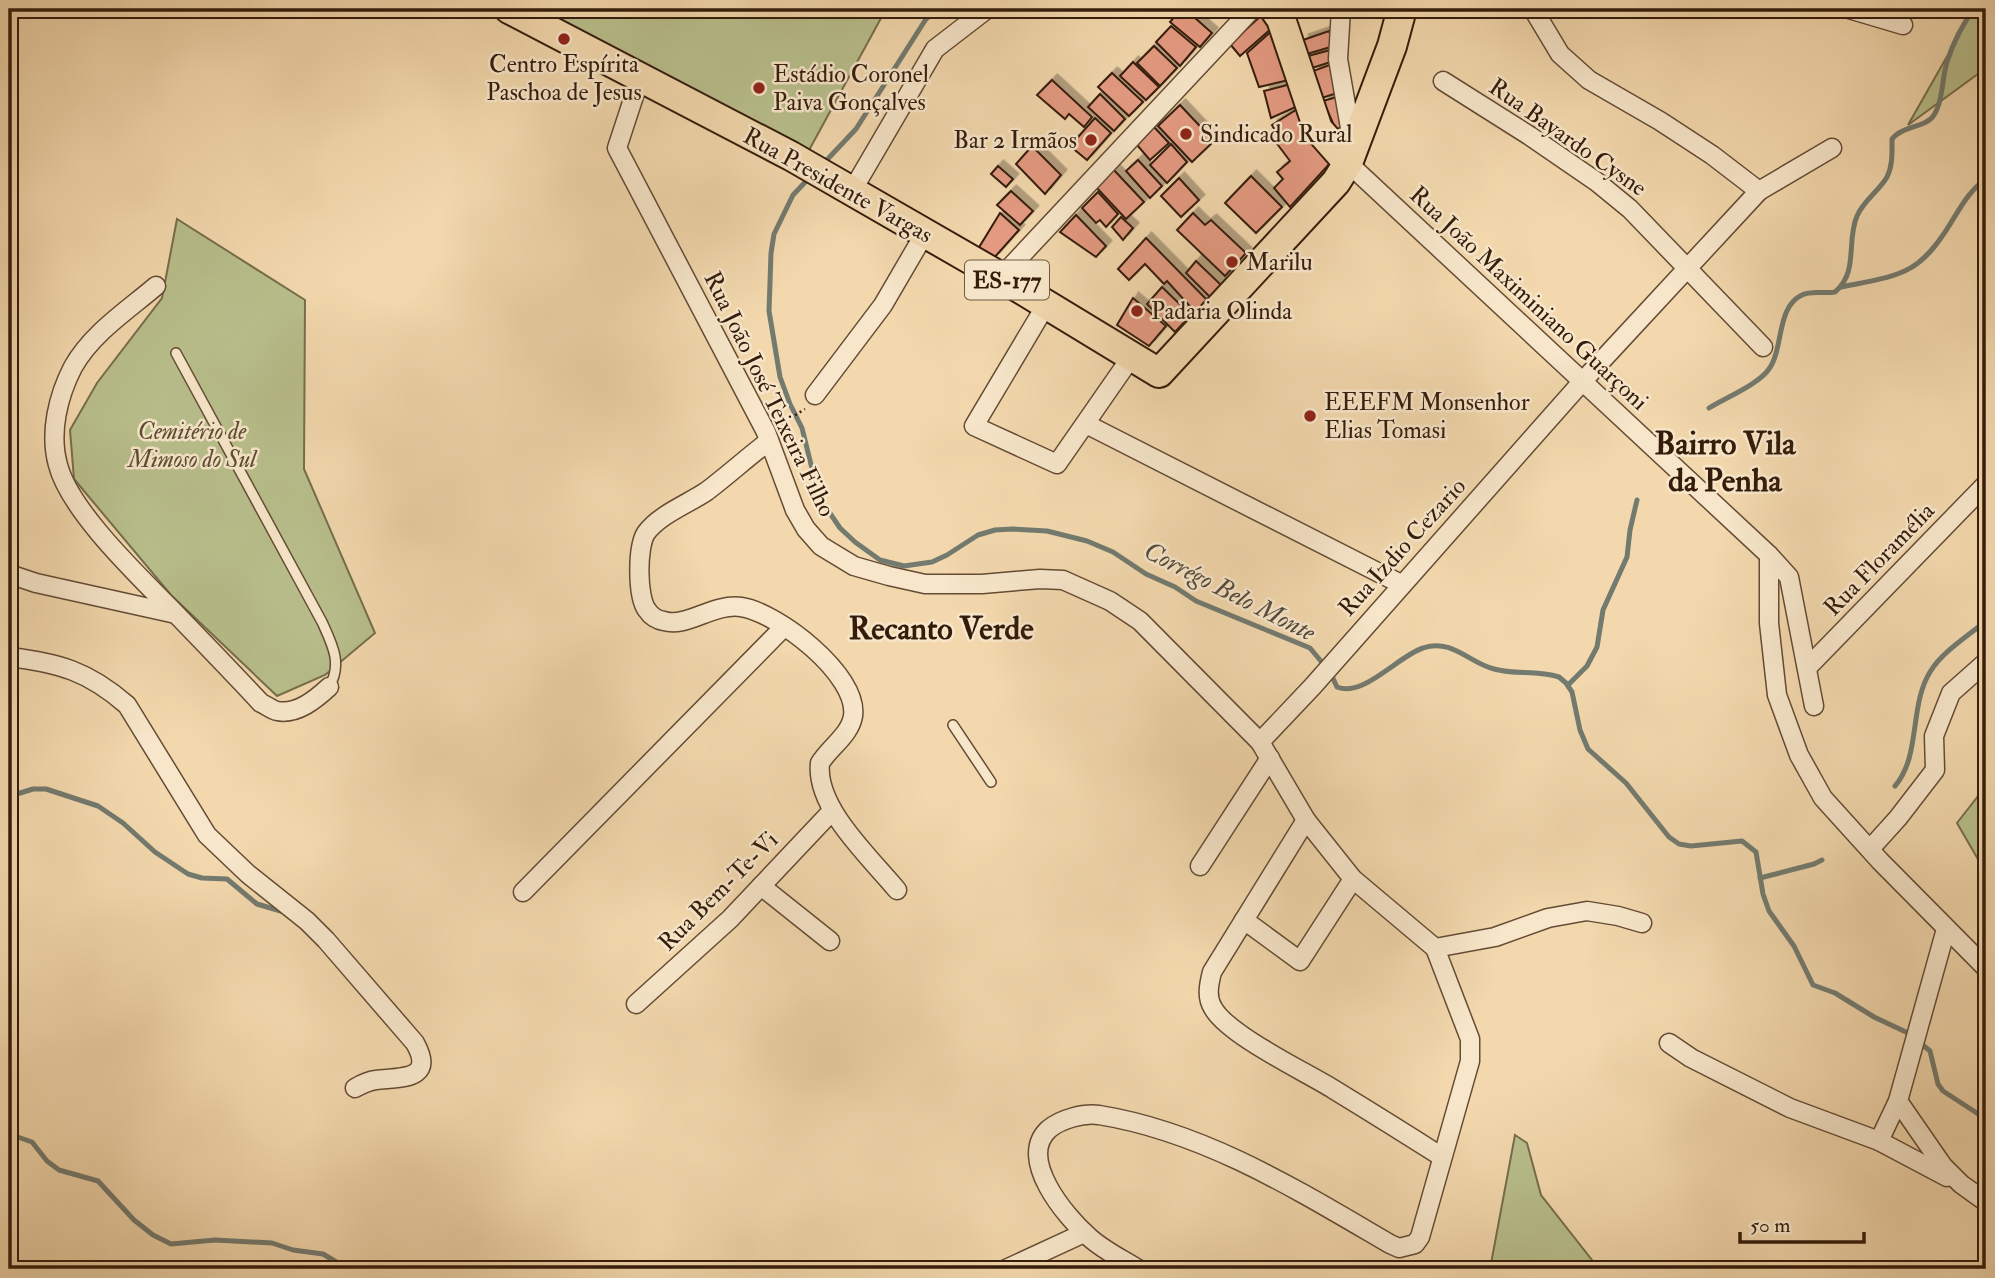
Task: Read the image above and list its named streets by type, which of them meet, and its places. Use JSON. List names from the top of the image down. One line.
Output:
{"streets":{"main road":["Rua Presidente Vargas","ES-177"],"street":["Rua Bayardo Cysne","Rua João Maximiniano Guarçoni","Rua João José Teixeira Filho","Rua Izdio Cezario","Rua Floramélia","Rua Bem-Te-Vi"]},"crossings":[["Rua Bayardo Cysne","Rua Izdio Cezario"],["Rua Presidente Vargas","ES-177"],["Rua Presidente Vargas","Rua João Maximiniano Guarçoni"],["Rua Presidente Vargas","Rua João José Teixeira Filho"],["ES-177","Rua João Maximiniano Guarçoni"],["Rua João Maximiniano Guarçoni","Rua Floramélia"],["Rua João José Teixeira Filho","Rua Izdio Cezario"]],"districts":["Bairro Vila da Penha","Recanto Verde"],"water":["Corrégo Belo Monte"],"parks":["Cemitério de Mimoso do Sul"],"places":["Centro Espírita Paschoa de Jesus","Estádio Coronel Paiva Gonçalves","Sindicado Rural","Bar 2 Irmãos","Marilu","Padaria Olinda","EEEFM Monsenhor Elias Tomasi"],"scale_bar":"50 m"}
